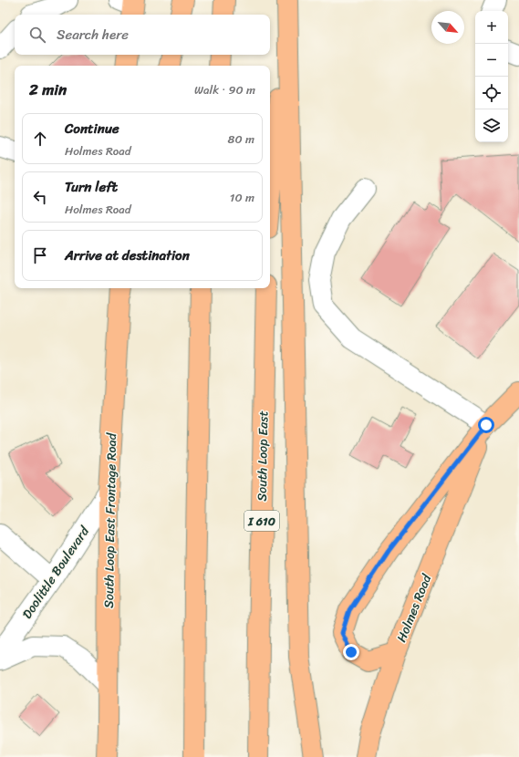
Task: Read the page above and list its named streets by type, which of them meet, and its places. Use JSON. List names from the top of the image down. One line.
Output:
{"streets":{"main road":["South Loop East","South Loop East Frontage Road","I 610","Holmes Road"],"street":["Doolittle Boulevard"]},"crossings":[["South Loop East Frontage Road","Doolittle Boulevard"]],"north":"bottom right","page":{"map_buttons":["+","−"],"search":"Search here","heading":["2 min","Walk · 90 m"],"list":[["Continue","Holmes Road","80 m"],["Turn left","Holmes Road","10 m"],"Arrive at destination"]}}
